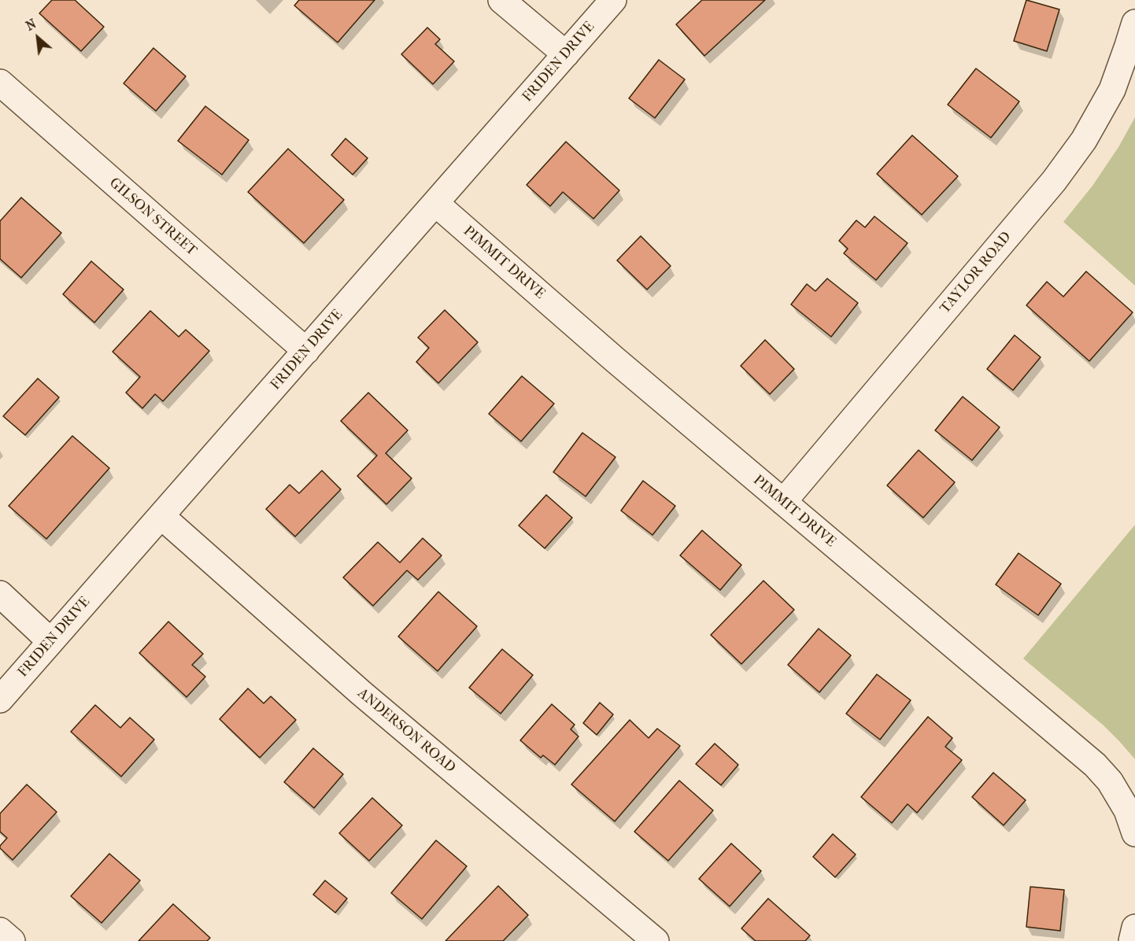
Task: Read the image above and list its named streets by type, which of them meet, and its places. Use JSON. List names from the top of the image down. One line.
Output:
{"streets":{"street":["FRIDEN DRIVE","GILSON STREET","PIMMIT DRIVE","TAYLOR ROAD","ANDERSON ROAD"]},"crossings":[["FRIDEN DRIVE","GILSON STREET"],["FRIDEN DRIVE","PIMMIT DRIVE"],["FRIDEN DRIVE","ANDERSON ROAD"],["PIMMIT DRIVE","TAYLOR ROAD"]],"north":"top left"}
